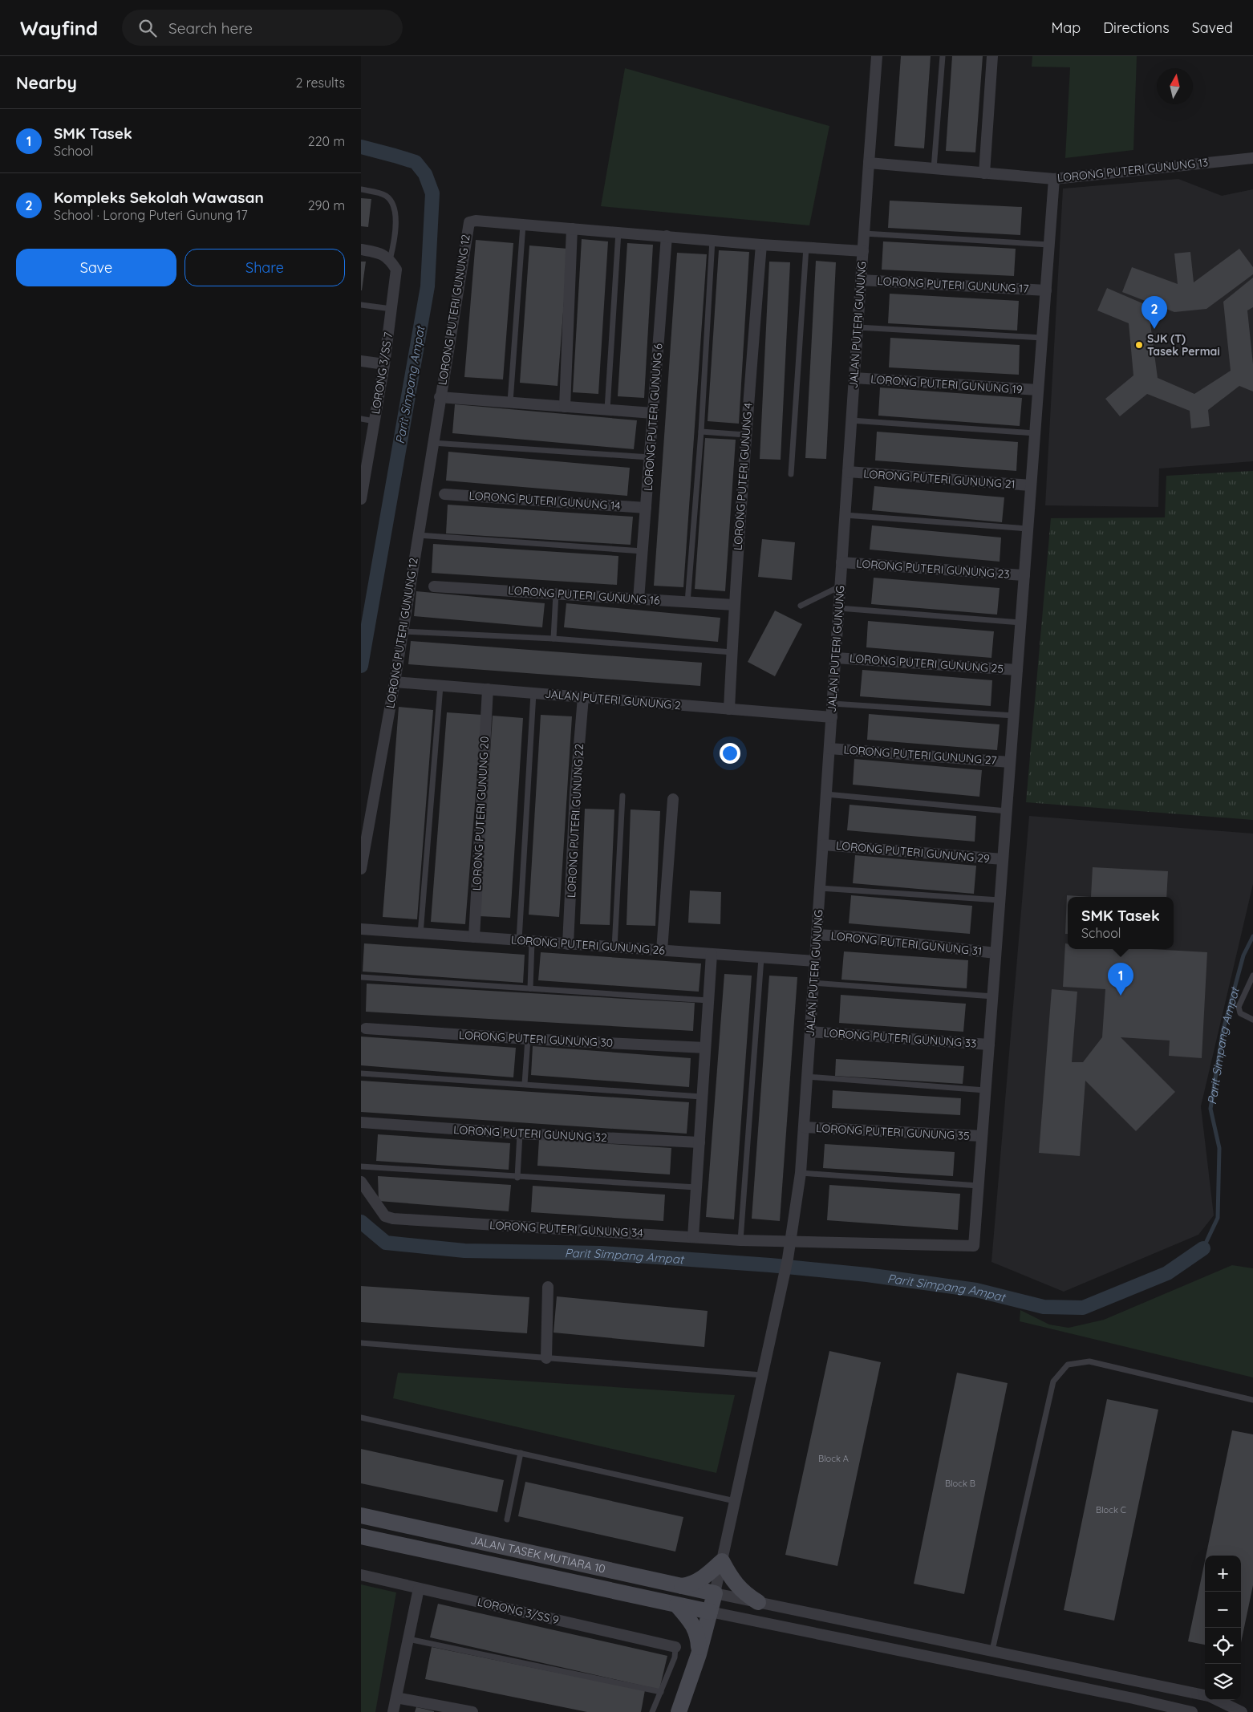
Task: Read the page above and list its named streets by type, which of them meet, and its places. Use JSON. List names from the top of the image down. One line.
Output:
{"streets":{"street":["LORONG PUTERI GUNUNG 13","LORONG PUTERI GUNUNG 17","LORONG PUTERI GUNUNG 12","JALAN PUTERI GUNUNG","LORONG 3/SS 7","LORONG PUTERI GUNUNG 19","LORONG PUTERI GUNUNG 6","LORONG PUTERI GUNUNG 4","LORONG PUTERI GUNUNG 21","LORONG PUTERI GUNUNG 14","LORONG PUTERI GUNUNG 23","LORONG PUTERI GUNUNG 16","LORONG PUTERI GUNUNG 25","JALAN PUTERI GUNUNG 2","LORONG PUTERI GUNUNG 27","LORONG PUTERI GUNUNG 20","LORONG PUTERI GUNUNG 22","LORONG PUTERI GUNUNG 29","LORONG PUTERI GUNUNG 31","LORONG PUTERI GUNUNG 26","LORONG PUTERI GUNUNG 33","LORONG PUTERI GUNUNG 30","LORONG PUTERI GUNUNG 35","LORONG PUTERI GUNUNG 32","LORONG PUTERI GUNUNG 34","JALAN TASEK MUTIARA 10","LORONG 3/SS 9"]},"crossings":[["LORONG PUTERI GUNUNG 13","JALAN PUTERI GUNUNG"],["LORONG PUTERI GUNUNG 17","JALAN PUTERI GUNUNG"],["LORONG PUTERI GUNUNG 12","LORONG PUTERI GUNUNG 6"],["LORONG PUTERI GUNUNG 12","JALAN PUTERI GUNUNG 2"],["JALAN PUTERI GUNUNG","LORONG PUTERI GUNUNG 19"],["JALAN PUTERI GUNUNG","LORONG PUTERI GUNUNG 21"],["JALAN PUTERI GUNUNG","LORONG PUTERI GUNUNG 23"],["JALAN PUTERI GUNUNG","LORONG PUTERI GUNUNG 25"],["JALAN PUTERI GUNUNG","JALAN PUTERI GUNUNG 2"],["JALAN PUTERI GUNUNG","LORONG PUTERI GUNUNG 27"],["JALAN PUTERI GUNUNG","LORONG PUTERI GUNUNG 29"],["JALAN PUTERI GUNUNG","LORONG PUTERI GUNUNG 31"],["JALAN PUTERI GUNUNG","LORONG PUTERI GUNUNG 26"],["JALAN PUTERI GUNUNG","LORONG PUTERI GUNUNG 33"],["JALAN PUTERI GUNUNG","LORONG PUTERI GUNUNG 35"],["JALAN PUTERI GUNUNG","LORONG PUTERI GUNUNG 34"],["JALAN PUTERI GUNUNG","JALAN TASEK MUTIARA 10"],["LORONG PUTERI GUNUNG 6","LORONG PUTERI GUNUNG 14"],["LORONG PUTERI GUNUNG 6","LORONG PUTERI GUNUNG 16"],["LORONG PUTERI GUNUNG 4","LORONG PUTERI GUNUNG 16"],["LORONG PUTERI GUNUNG 4","JALAN PUTERI GUNUNG 2"],["JALAN PUTERI GUNUNG 2","LORONG PUTERI GUNUNG 20"],["JALAN PUTERI GUNUNG 2","LORONG PUTERI GUNUNG 22"],["LORONG PUTERI GUNUNG 20","LORONG PUTERI GUNUNG 26"],["LORONG PUTERI GUNUNG 22","LORONG PUTERI GUNUNG 26"]],"water":["Parit Simpang Ampat"],"places":["SJK (T) Tasek Permai"],"house_numbers":["Block A","Block B","Block C"],"north":"top","page":{"header":"Wayfind","search":"Search here","nav":["Map","Directions","Saved"],"heading":["Nearby","2 results"],"list":[{"mark":"1","name":"SMK Tasek","note":"School","value":"220 m"},{"mark":"2","name":"Kompleks Sekolah Wawasan","note":"School · Lorong Puteri Gunung 17","value":"290 m"}],"buttons":["Save","Share"],"pins":["2","1"],"popup":["SMK Tasek","School"],"map_buttons":["+","−"]}}
